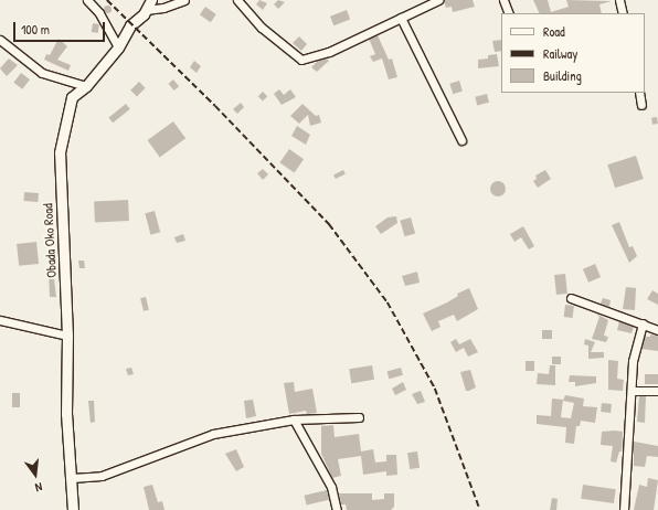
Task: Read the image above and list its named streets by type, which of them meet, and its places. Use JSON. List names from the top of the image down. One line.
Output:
{"streets":{"main road":["Obada Oko Road"]},"legend":["Road","Railway","Building"],"scale_bar":"100 m","north":"bottom"}
